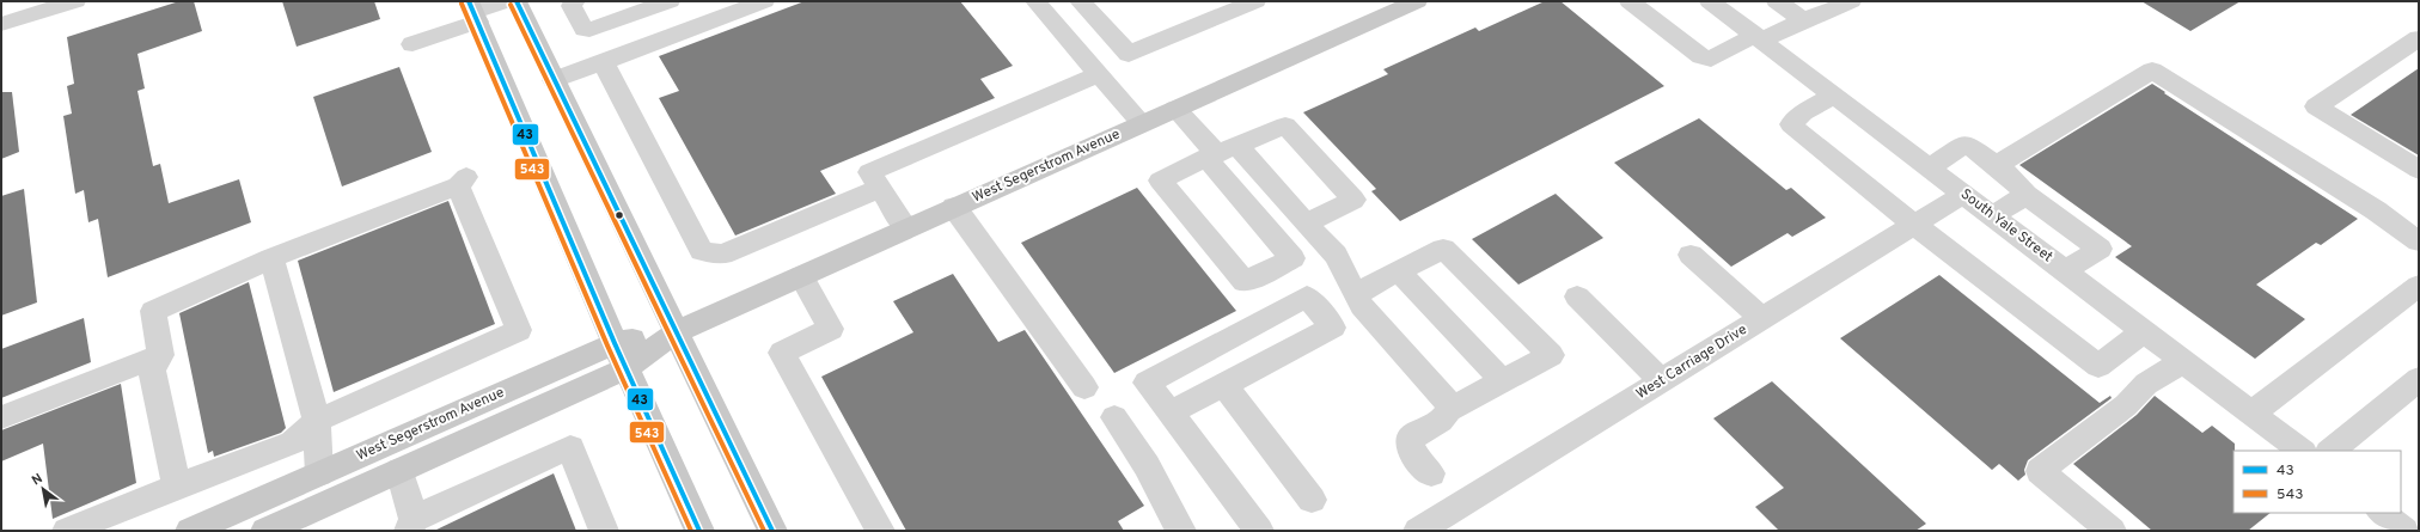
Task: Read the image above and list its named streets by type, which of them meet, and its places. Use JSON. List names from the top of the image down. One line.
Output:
{"streets":{"main road":["West Segerstrom Avenue"],"street":["South Yale Street","West Carriage Drive"]},"crossings":[["South Yale Street","West Carriage Drive"]],"lines":["transit line 43","transit line 543"],"legend":["43","543"],"north":"top left"}
